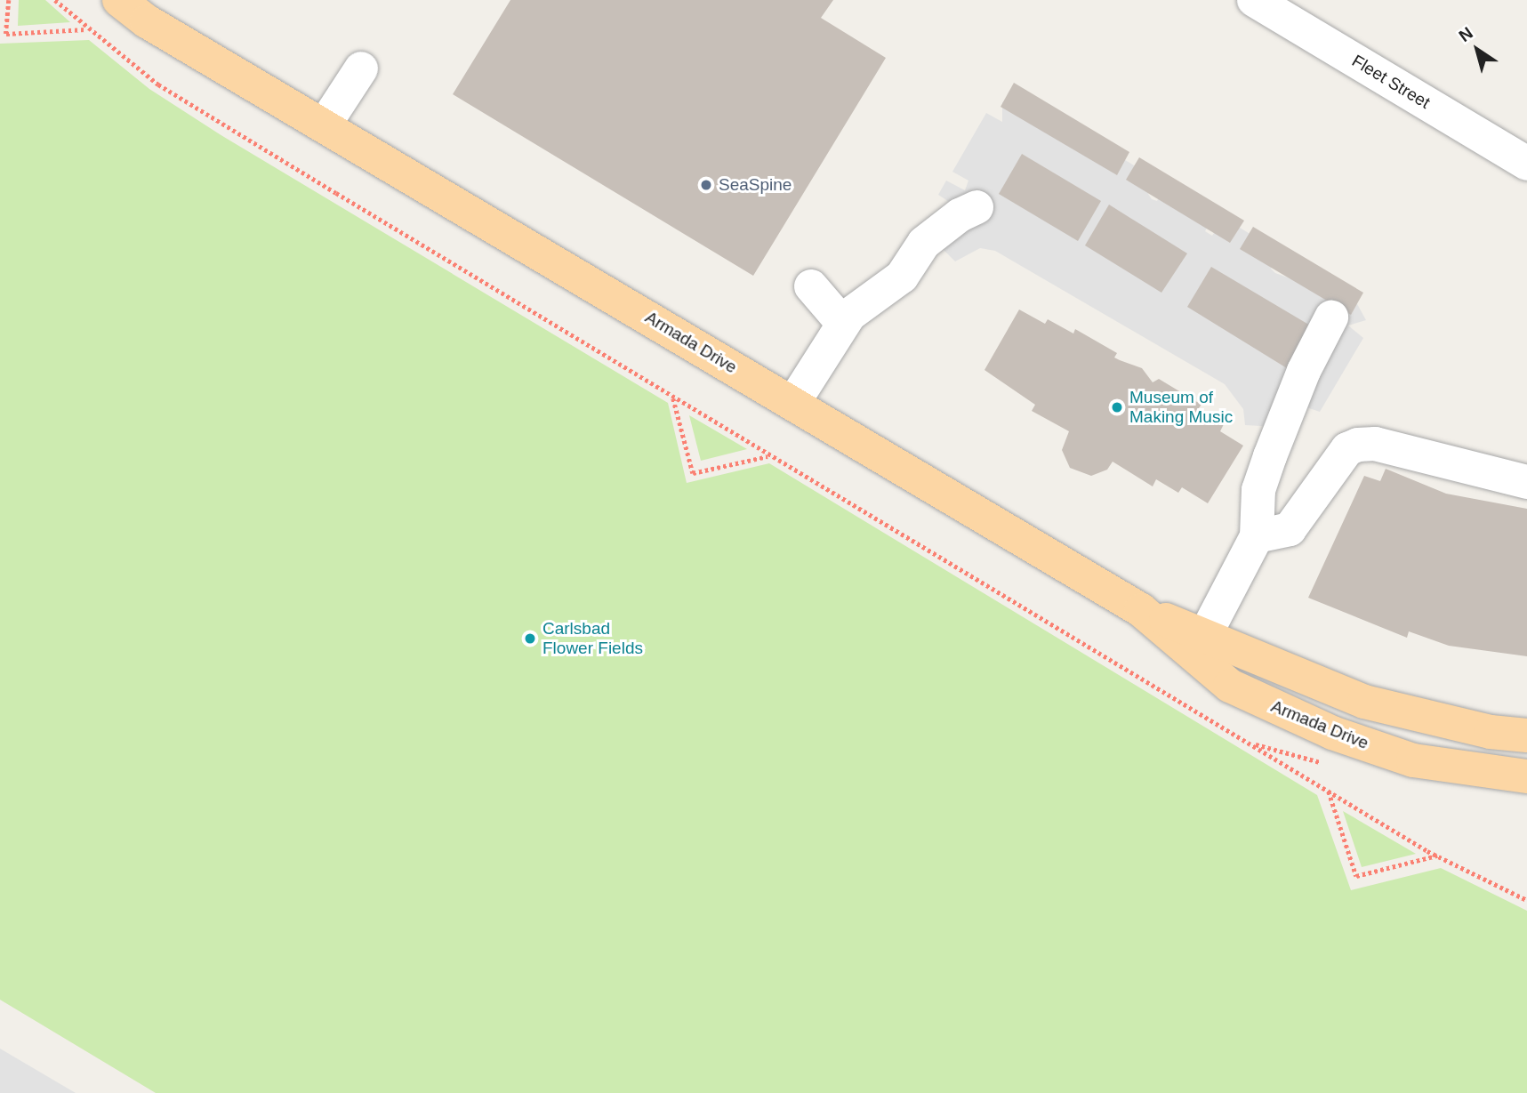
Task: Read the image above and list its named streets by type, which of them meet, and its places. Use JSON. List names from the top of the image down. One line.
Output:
{"streets":{"main road":["Armada Drive"],"street":["Fleet Street"]},"places":["SeaSpine","Museum of Making Music","Carlsbad Flower Fields"],"north":"top left"}
